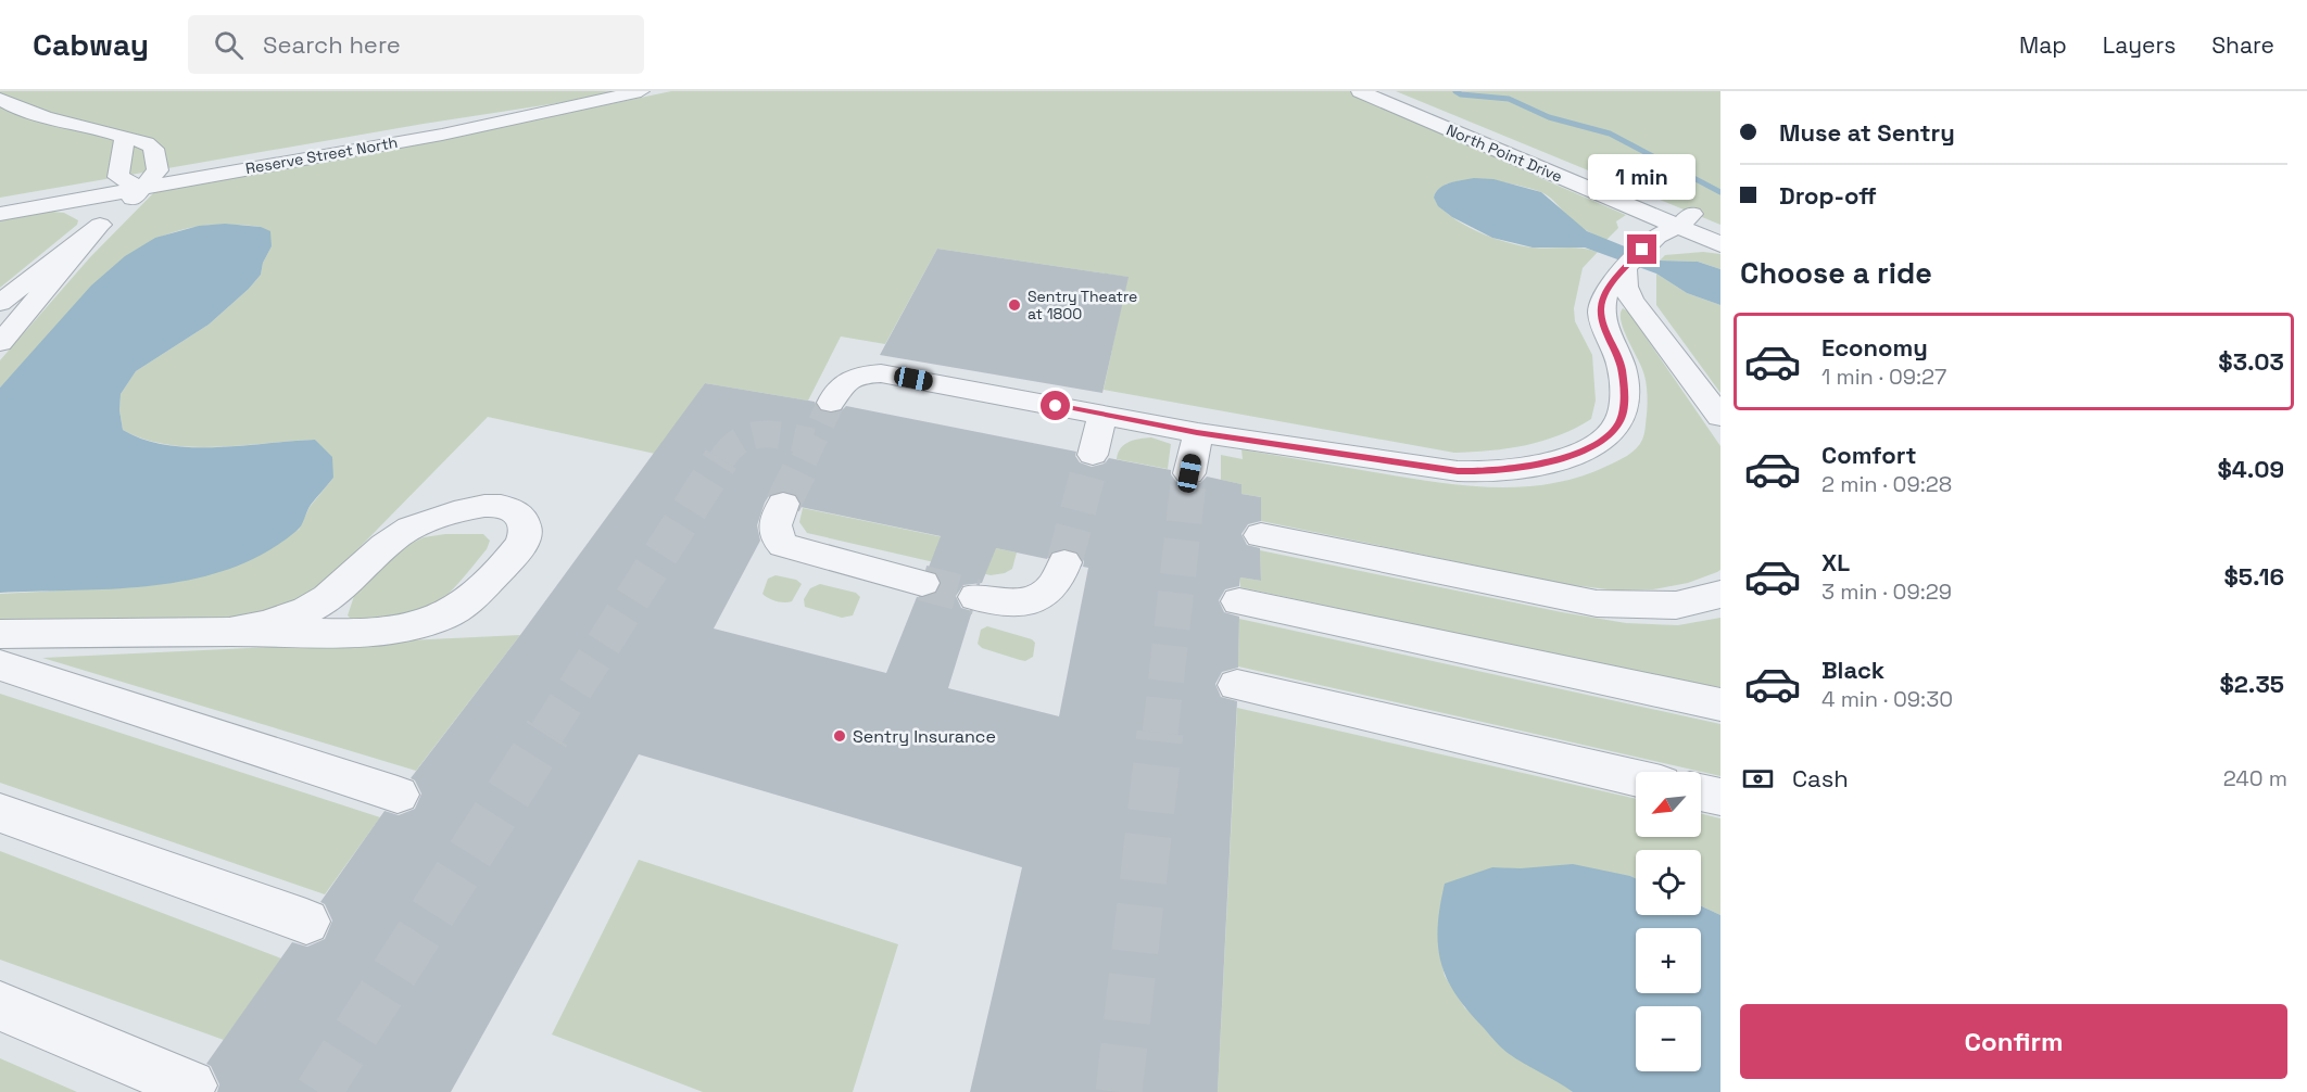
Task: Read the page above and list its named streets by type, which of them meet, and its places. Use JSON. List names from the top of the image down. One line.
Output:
{"streets":{"street":["North Point Drive","Reserve Street North"]},"places":["Sentry Theatre at 1800","Sentry Insurance"],"north":"bottom left","page":{"header":"Cabway","search":"Search here","nav":["Map","Layers","Share"],"banner":["Muse at Sentry","Drop-off"],"bubble":"1 min","heading":"Choose a ride","list":[{"name":"Economy","note":"1 min · 09:27","value":"$3.03"},{"name":"Comfort","note":"2 min · 09:28","value":"$4.09"},{"name":"XL","note":"3 min · 09:29","value":"$5.16"},{"name":"Black","note":"4 min · 09:30","value":"$2.35"}],"pay":["Cash","240 m"],"map_buttons":["+","−"],"buttons":"Confirm"}}
